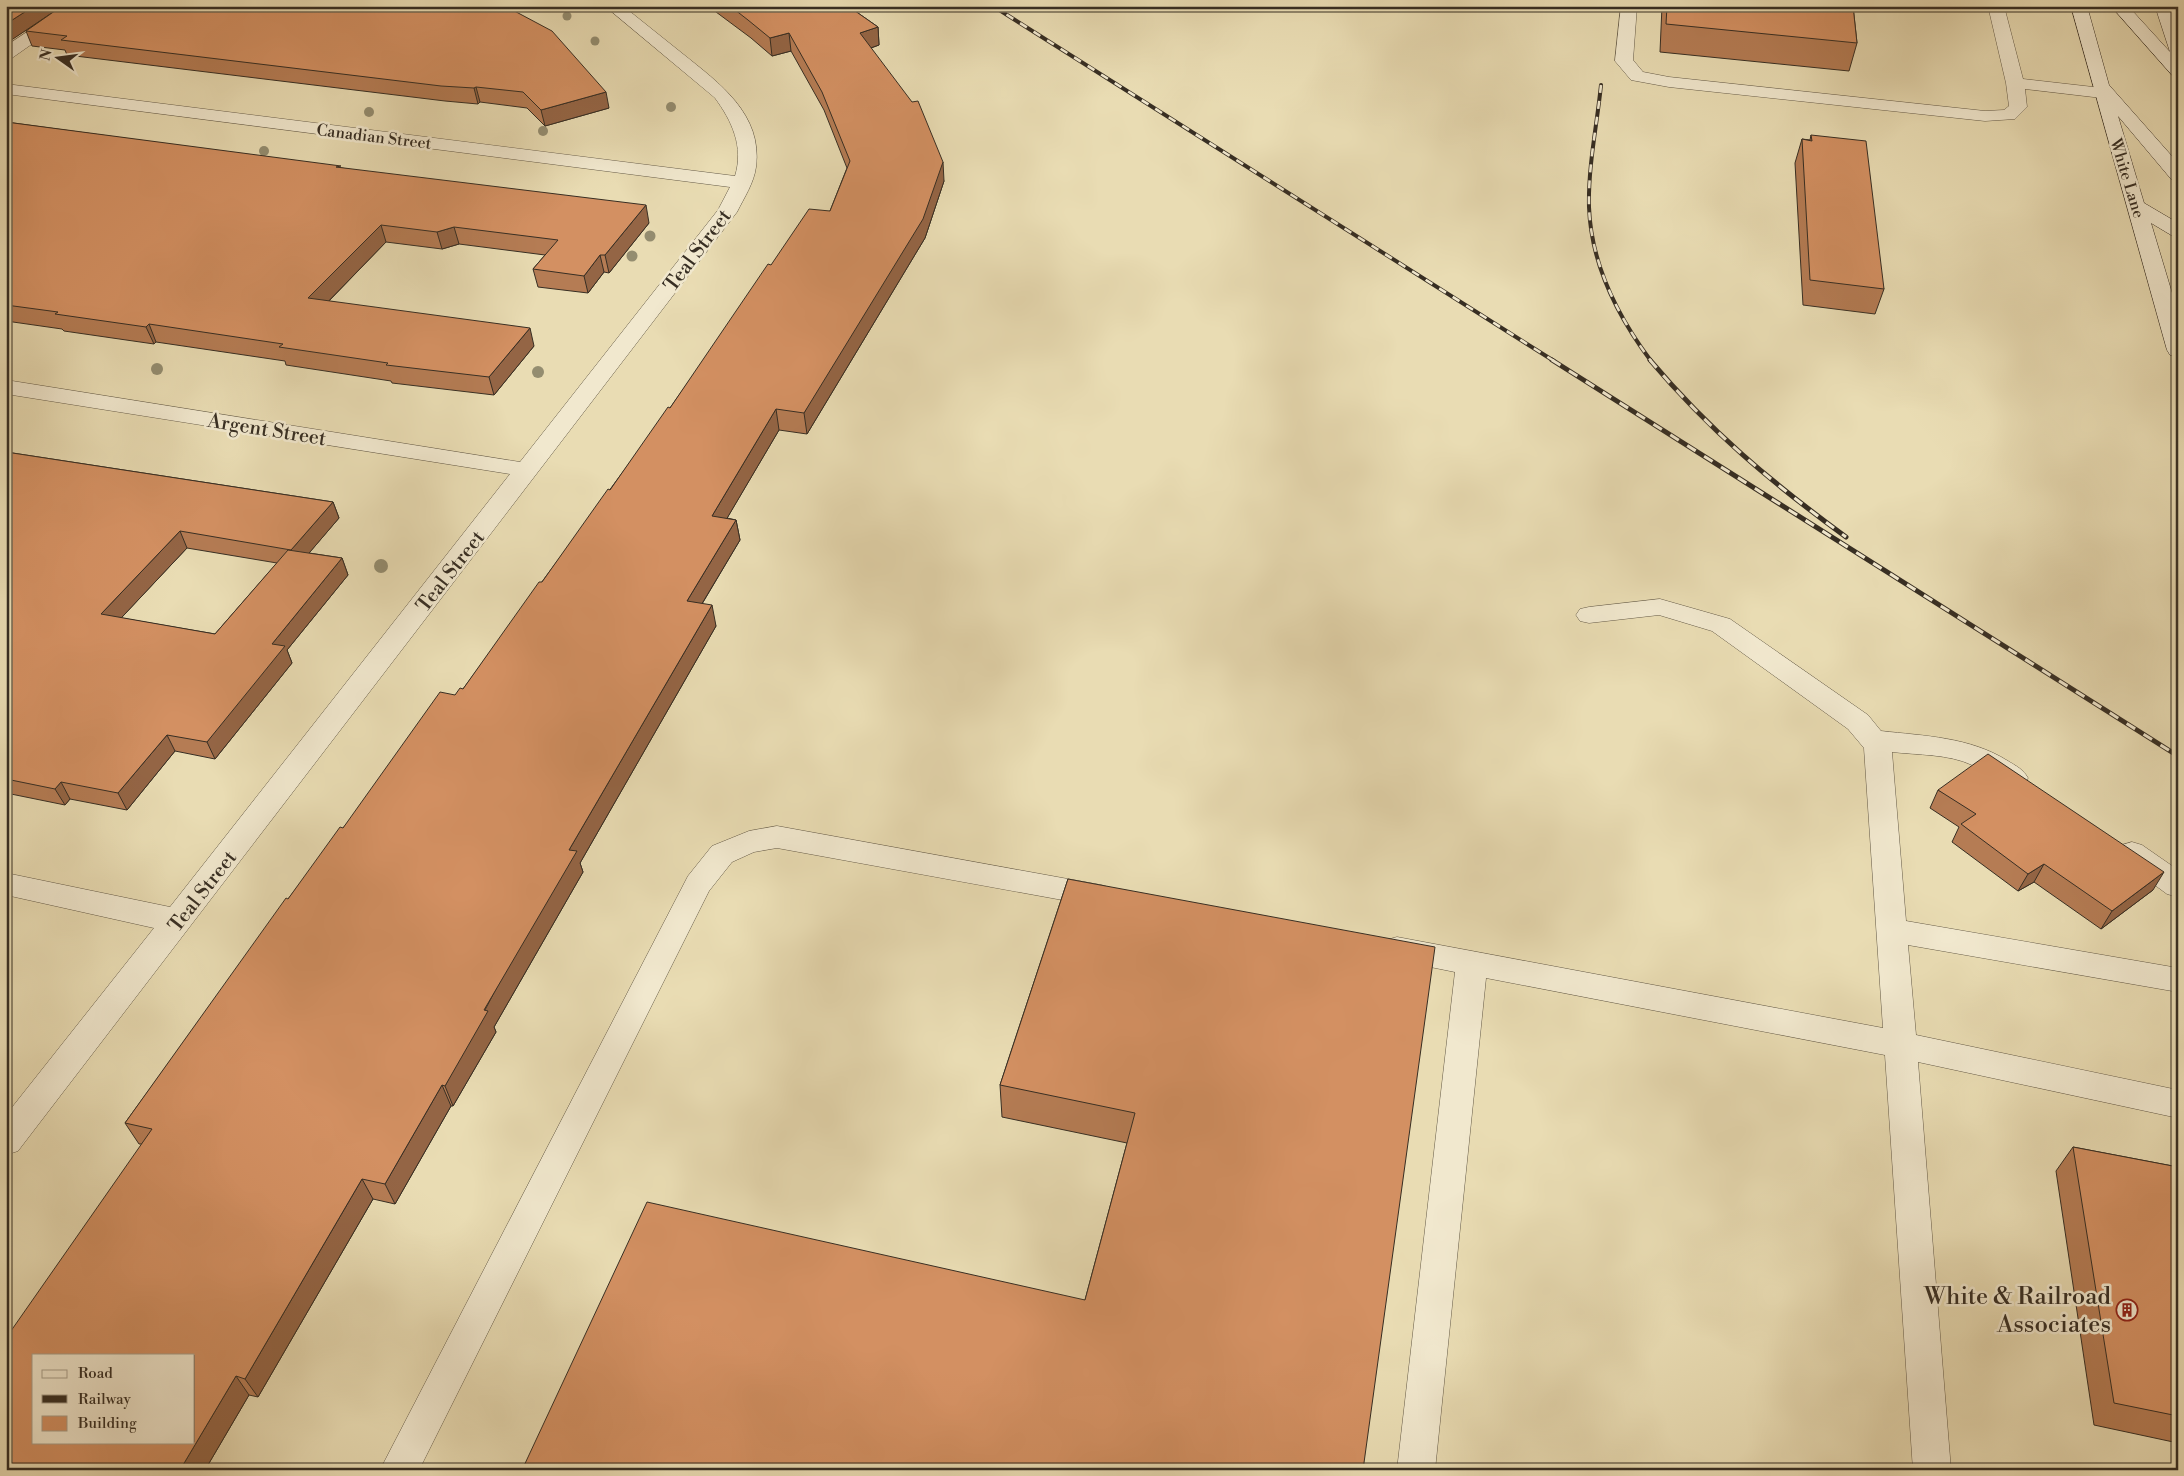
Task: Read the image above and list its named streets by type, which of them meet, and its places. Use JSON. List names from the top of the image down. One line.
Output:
{"streets":{"street":["Canadian Street","White Lane","Teal Street","Argent Street"]},"crossings":[["Canadian Street","Teal Street"],["Teal Street","Argent Street"]],"places":{"building":["White & Railroad Associates"]},"legend":["Road","Railway","Building"],"north":"left"}
